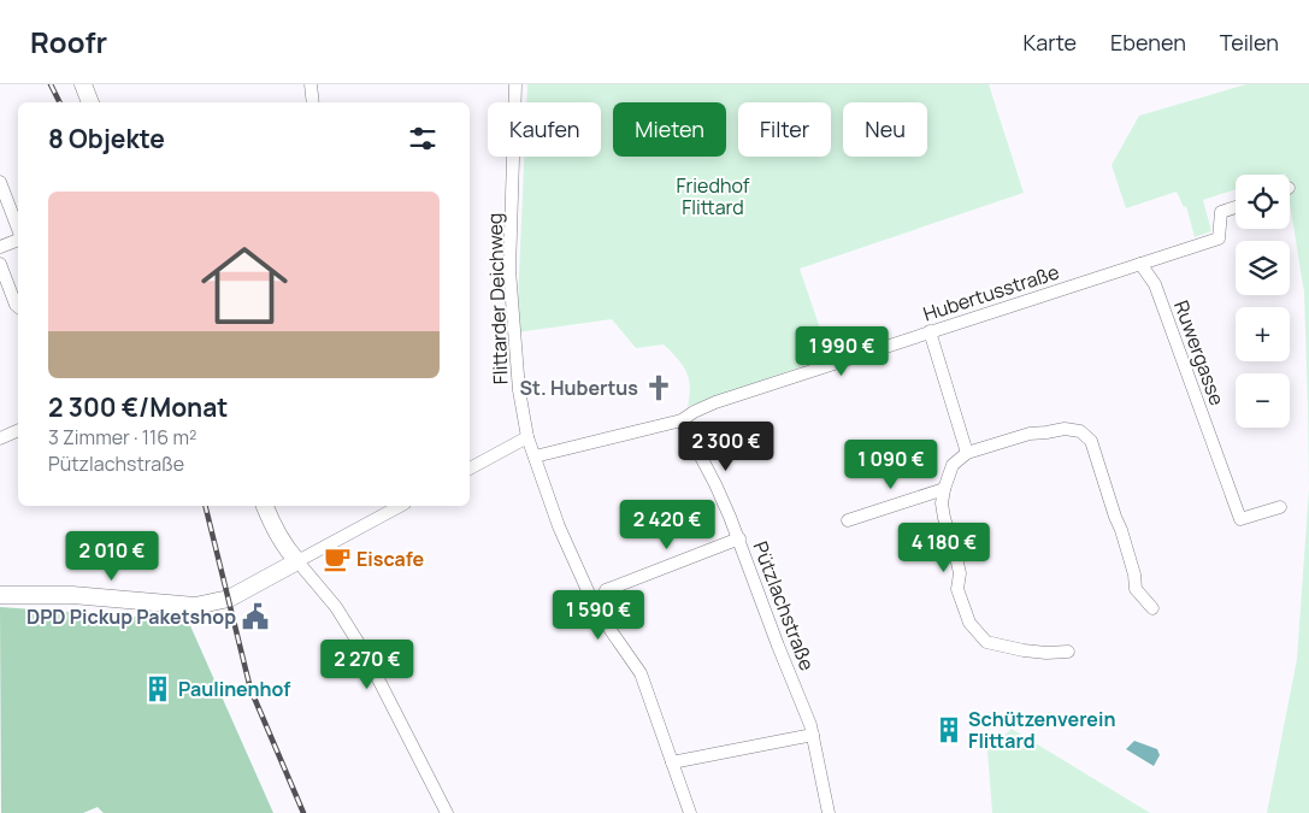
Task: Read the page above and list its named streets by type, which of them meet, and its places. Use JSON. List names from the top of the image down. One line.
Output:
{"streets":{"street":["Hubertusstraße","Flittarder Deichweg","Ruwergasse","Pützlachstraße"]},"crossings":[["Hubertusstraße","Flittarder Deichweg"],["Hubertusstraße","Ruwergasse"],["Hubertusstraße","Pützlachstraße"]],"parks":["Friedhof Flittard"],"places":{"church":["St. Hubertus"],"cafe":["Eiscafe"],"public building":["DPD Pickup Paketshop"],"building":["Paulinenhof","Schützenverein Flittard"]},"page":{"header":"Roofr","nav":["Karte","Ebenen","Teilen"],"chip":["Kaufen","Mieten","Filter","Neu"],"heading":"8 Objekte","map_buttons":["+","−"],"list":[{"name":"2 300 €/Monat","note":"3 Zimmer · 116 m² · Pützlachstraße"}],"price":["1 990 €","2 300 €","1 090 €","2 420 €","4 180 €","2 010 €","1 590 €","2 270 €"]}}
